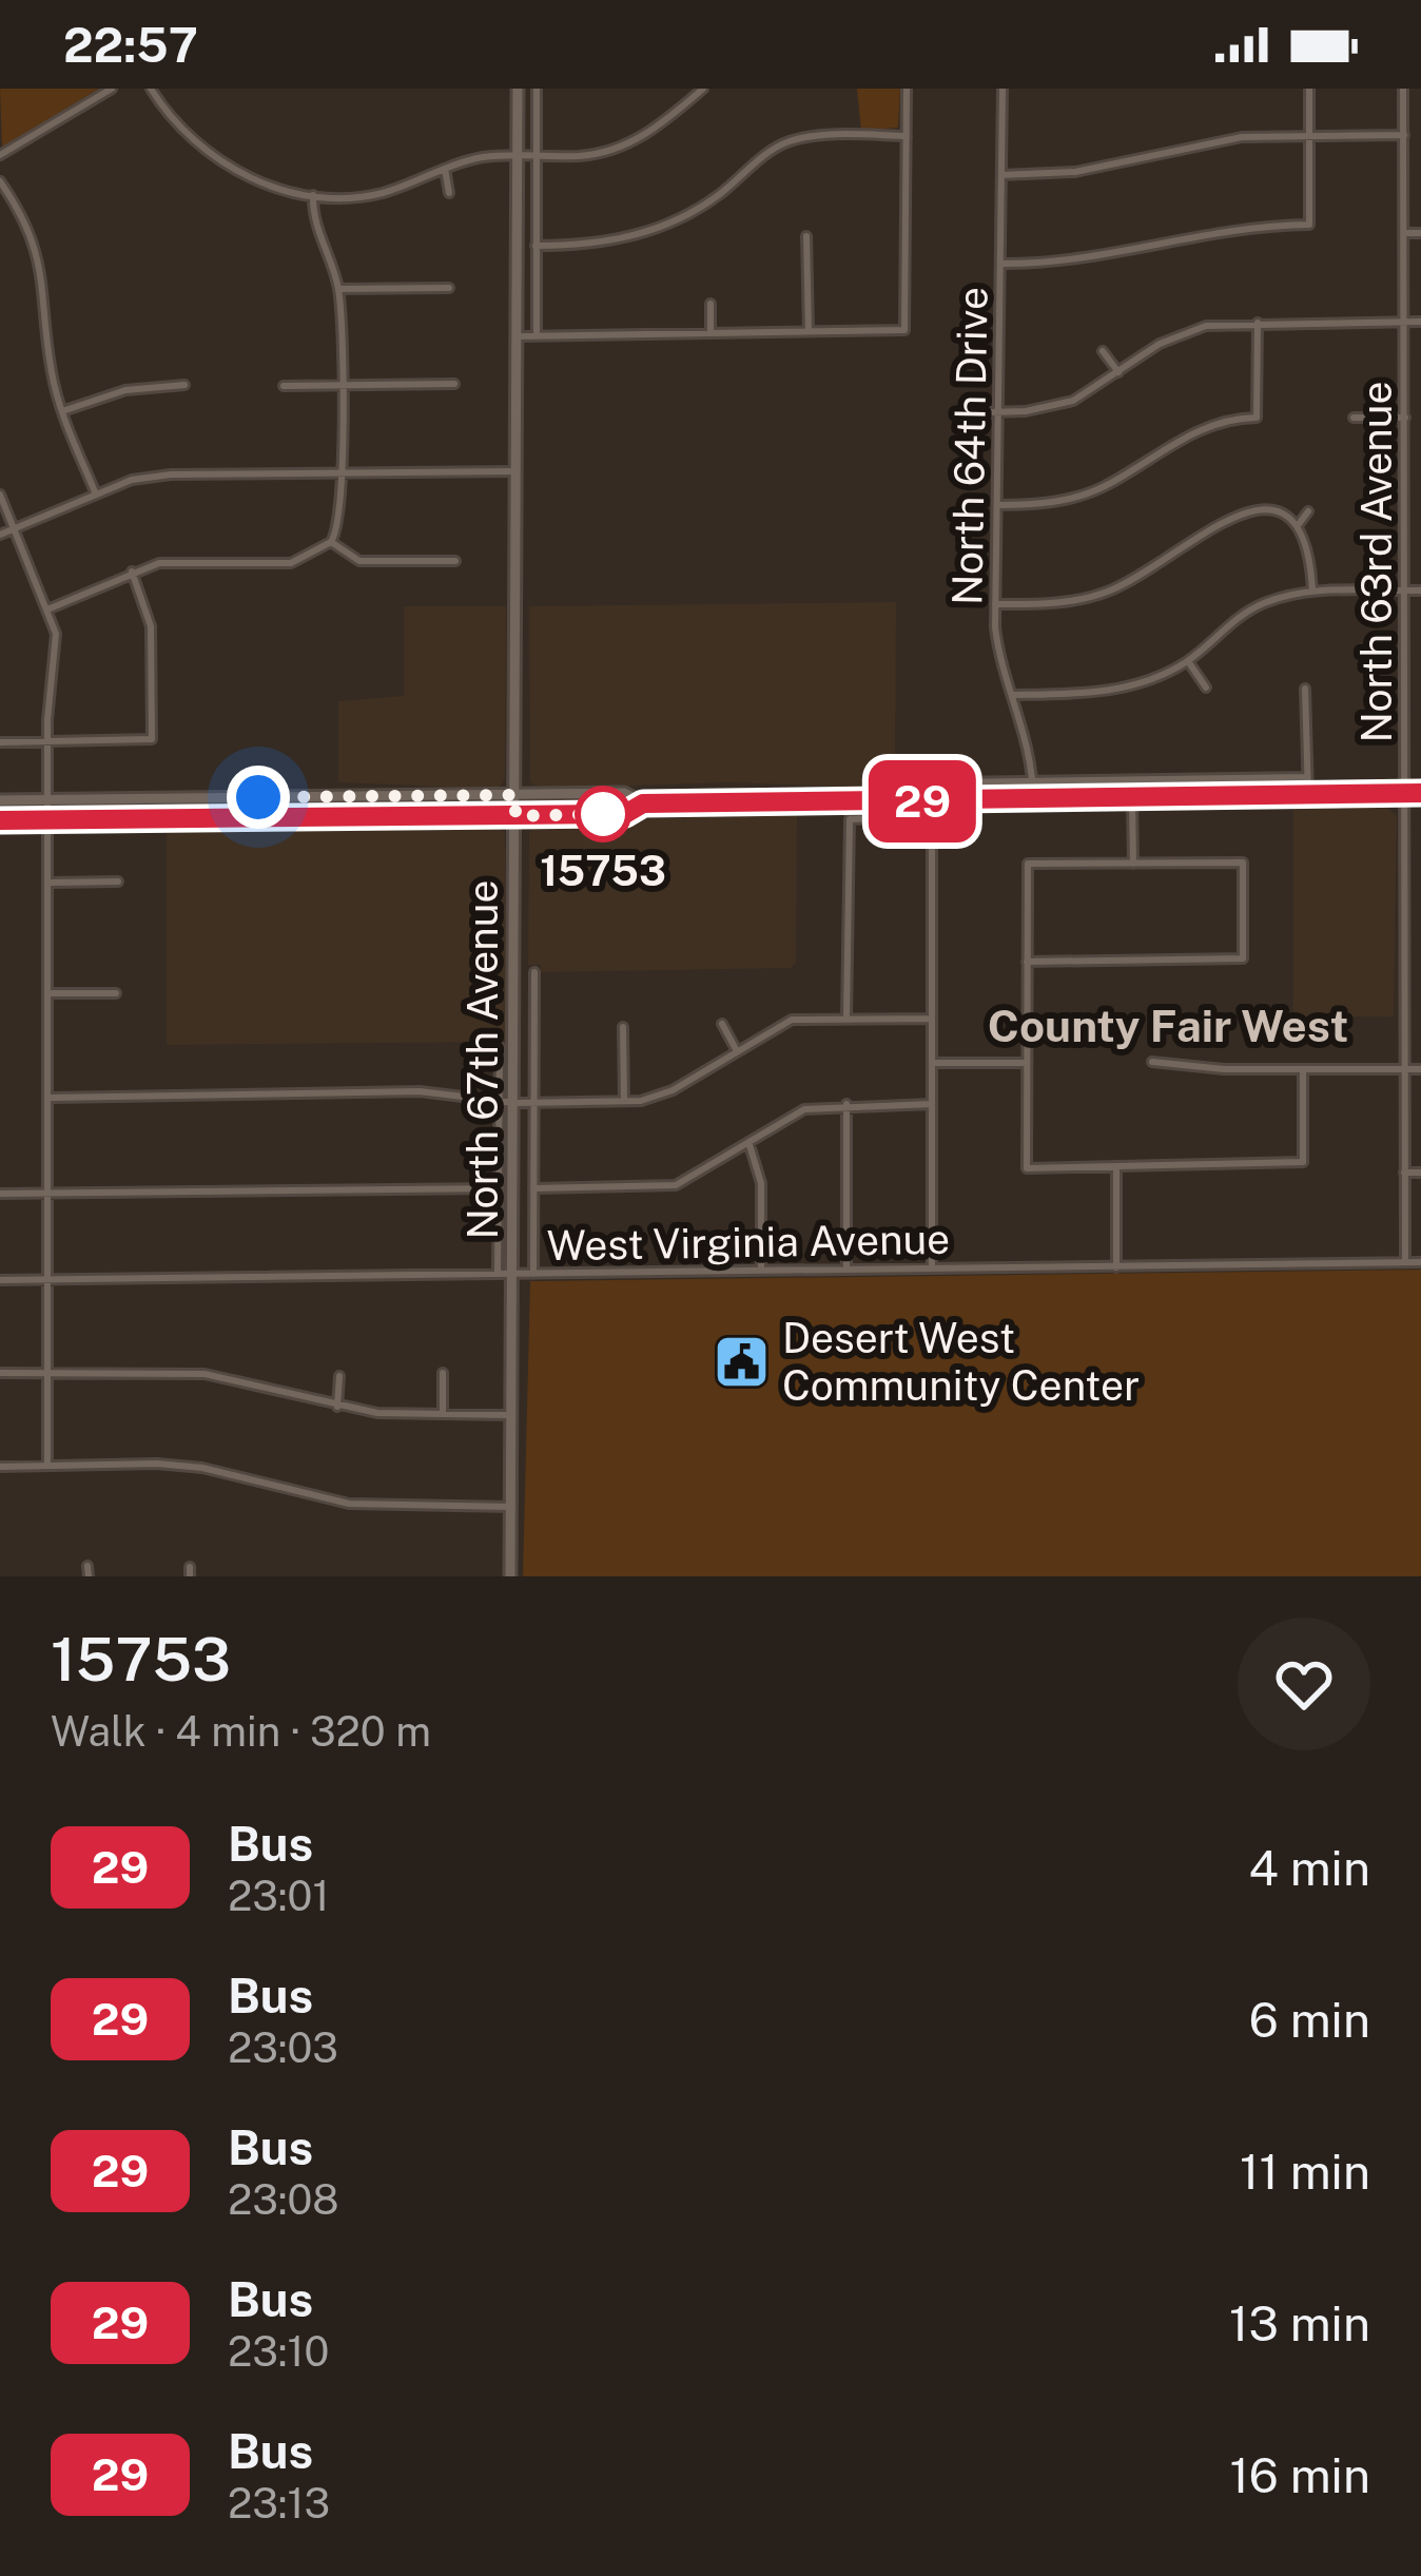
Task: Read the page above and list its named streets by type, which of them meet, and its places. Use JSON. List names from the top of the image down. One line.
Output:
{"streets":{"main road":["North 67th Avenue"],"street":["North 64th Drive","North 63rd Avenue","West Virginia Avenue"]},"crossings":[["North 63rd Avenue","West Virginia Avenue"],["North 67th Avenue","West Virginia Avenue"]],"districts":["County Fair West"],"places":{"other":["15753"],"public building":["Desert West Community Center"]},"lines":["bus line 29"],"page":{"status":"22:57","on_map":"29","heading":["15753","Walk · 4 min · 320 m"],"list":[{"mark":"29","name":"Bus","note":"23:01","value":"4 min"},{"mark":"29","name":"Bus","note":"23:03","value":"6 min"},{"mark":"29","name":"Bus","note":"23:08","value":"11 min"},{"mark":"29","name":"Bus","note":"23:10","value":"13 min"},{"mark":"29","name":"Bus","note":"23:13","value":"16 min"}]}}
